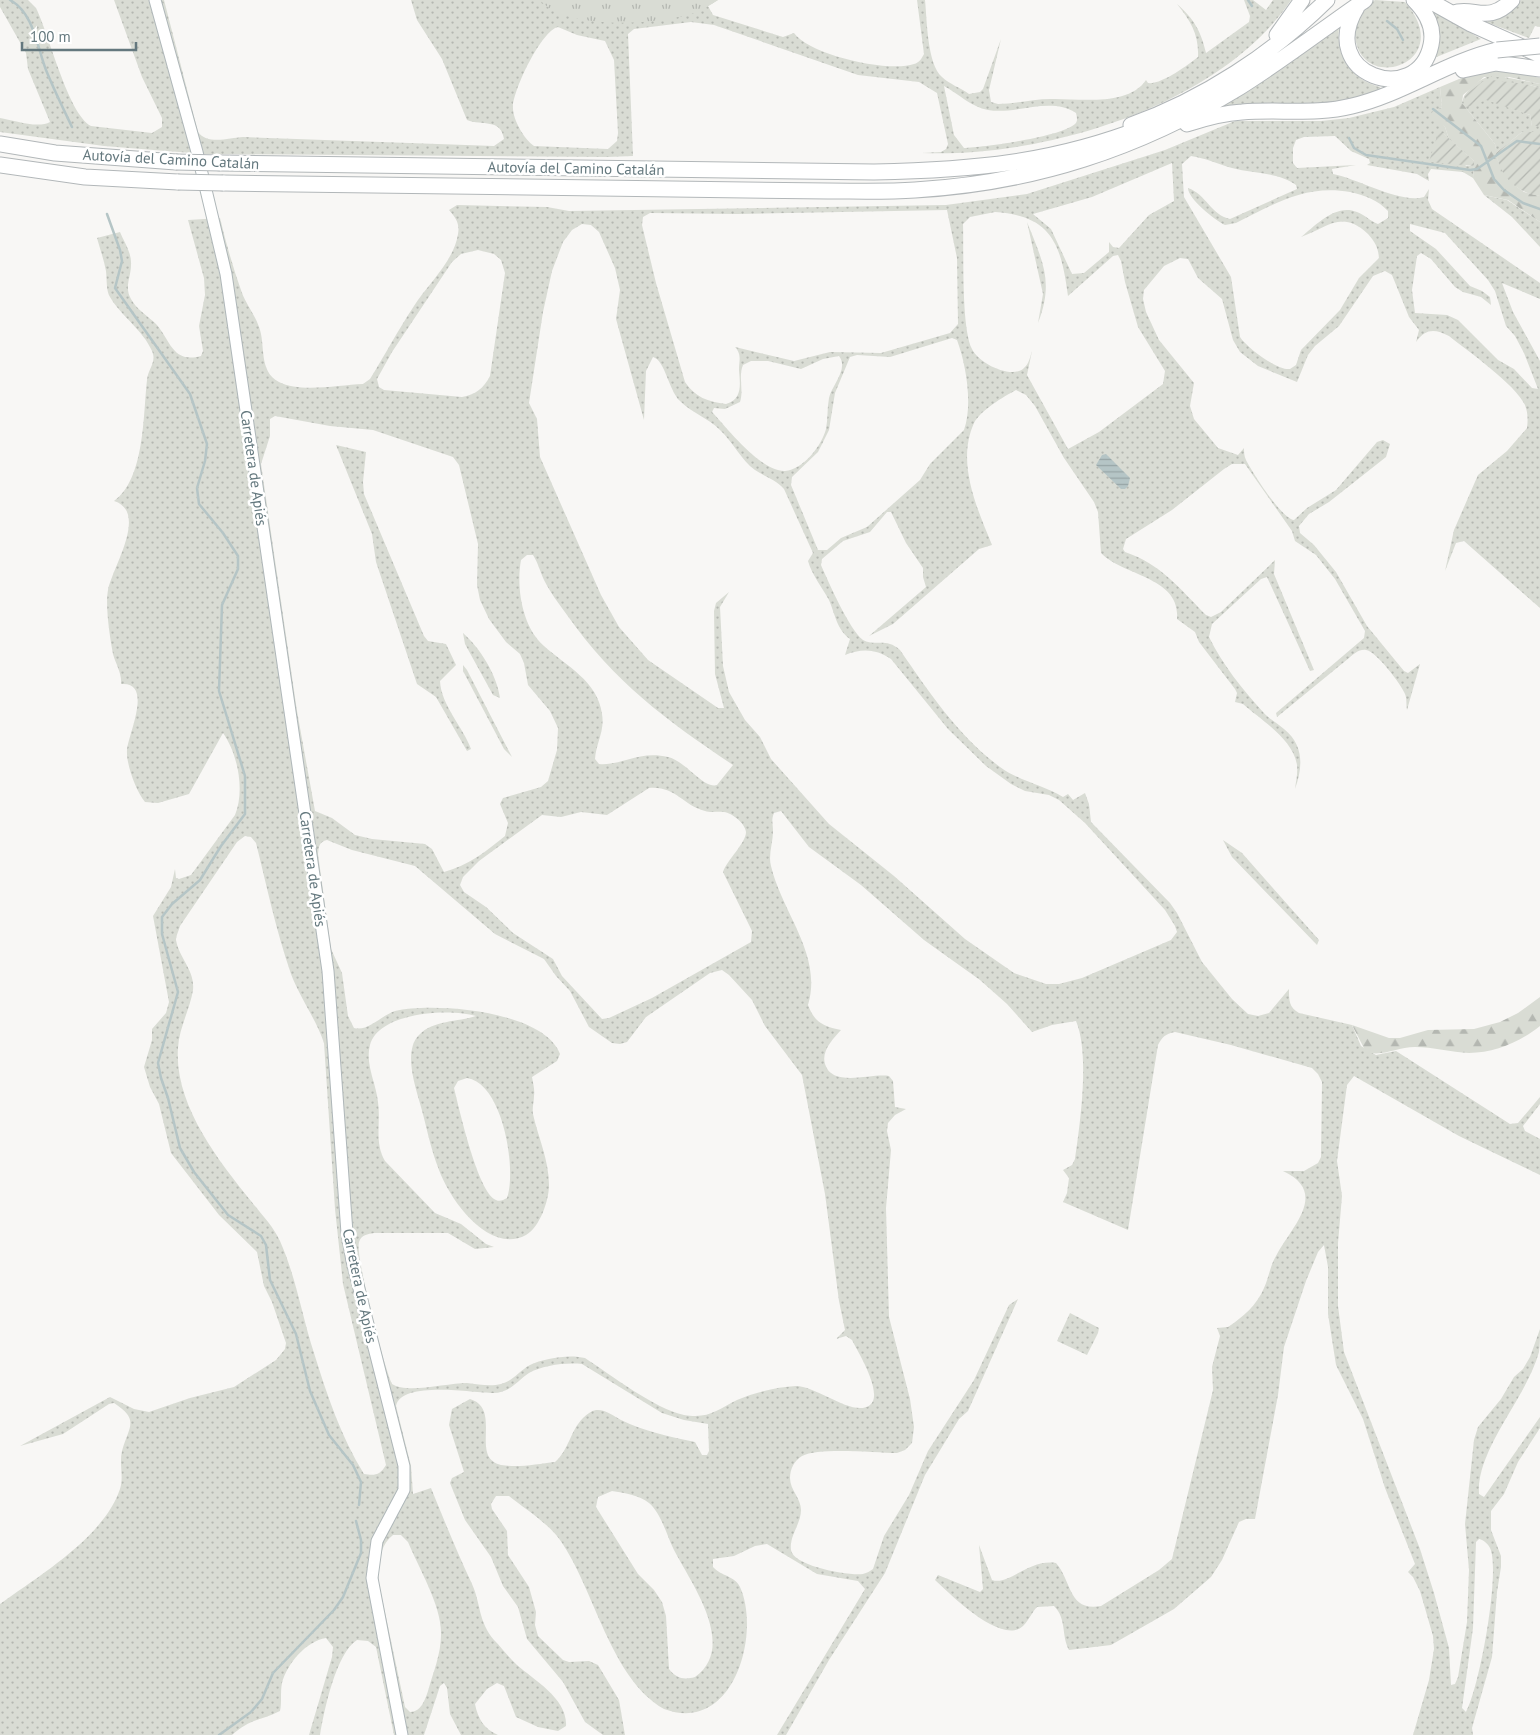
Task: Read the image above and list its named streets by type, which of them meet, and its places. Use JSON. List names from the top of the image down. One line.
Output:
{"streets":{"highway":["Autovía del Camino Catalán"],"street":["Carretera de Apiés"]},"scale_bar":"100 m"}
